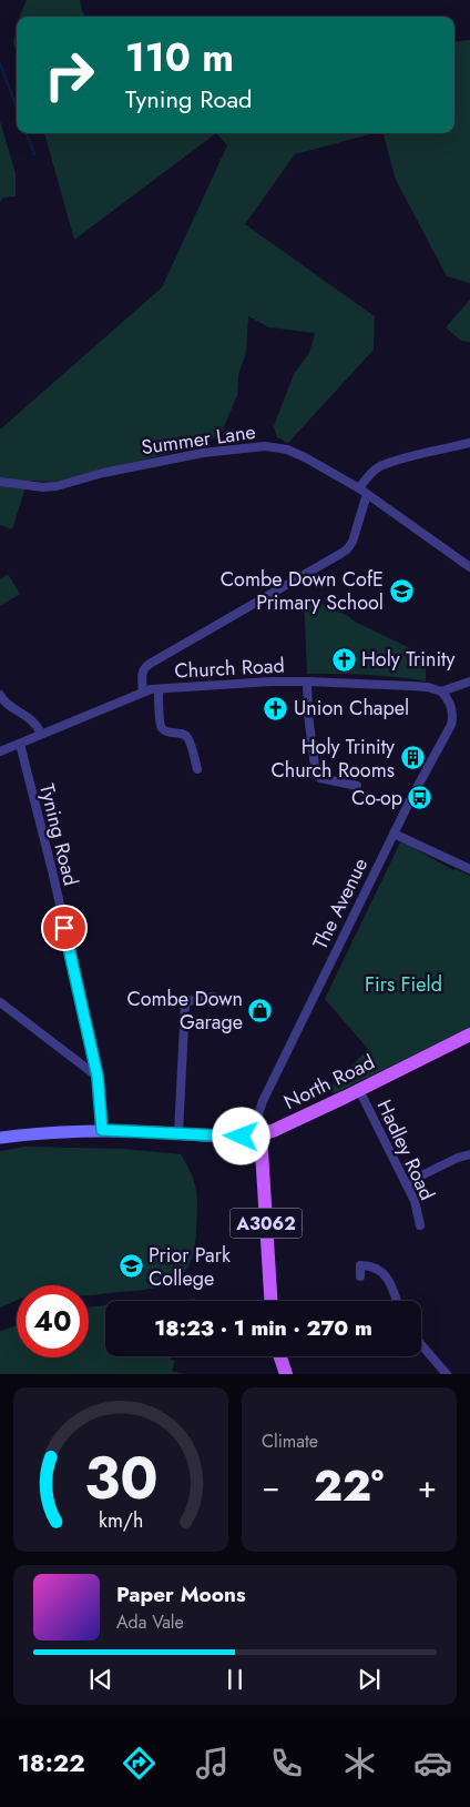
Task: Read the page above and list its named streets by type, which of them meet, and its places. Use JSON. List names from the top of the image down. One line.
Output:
{"streets":{"main road":["North Road","A3062"],"street":["Summer Lane","Church Road","Tyning Road","The Avenue","Hadley Road"]},"crossings":[["Church Road","Tyning Road"],["Church Road","The Avenue"],["Tyning Road","North Road"],["The Avenue","North Road"],["The Avenue","A3062"],["North Road","Hadley Road"],["North Road","A3062"]],"parks":["Firs Field"],"places":{"school or university":["Combe Down CofE Primary School","Prior Park College"],"church":["Holy Trinity","Union Chapel"],"building":["Holy Trinity Church Rooms"],"bus stop":["Co-op"],"shop":["Combe Down Garage"]},"page":{"turn":["110 m","Tyning Road"],"limit":"40","trip":"18:23 · 1 min · 270 m","tile":"Climate","heat":["−","22°","+"],"song":["Paper Moons","Ada Vale"],"tabs":"18:22","gauge":["30","km/h"]}}
